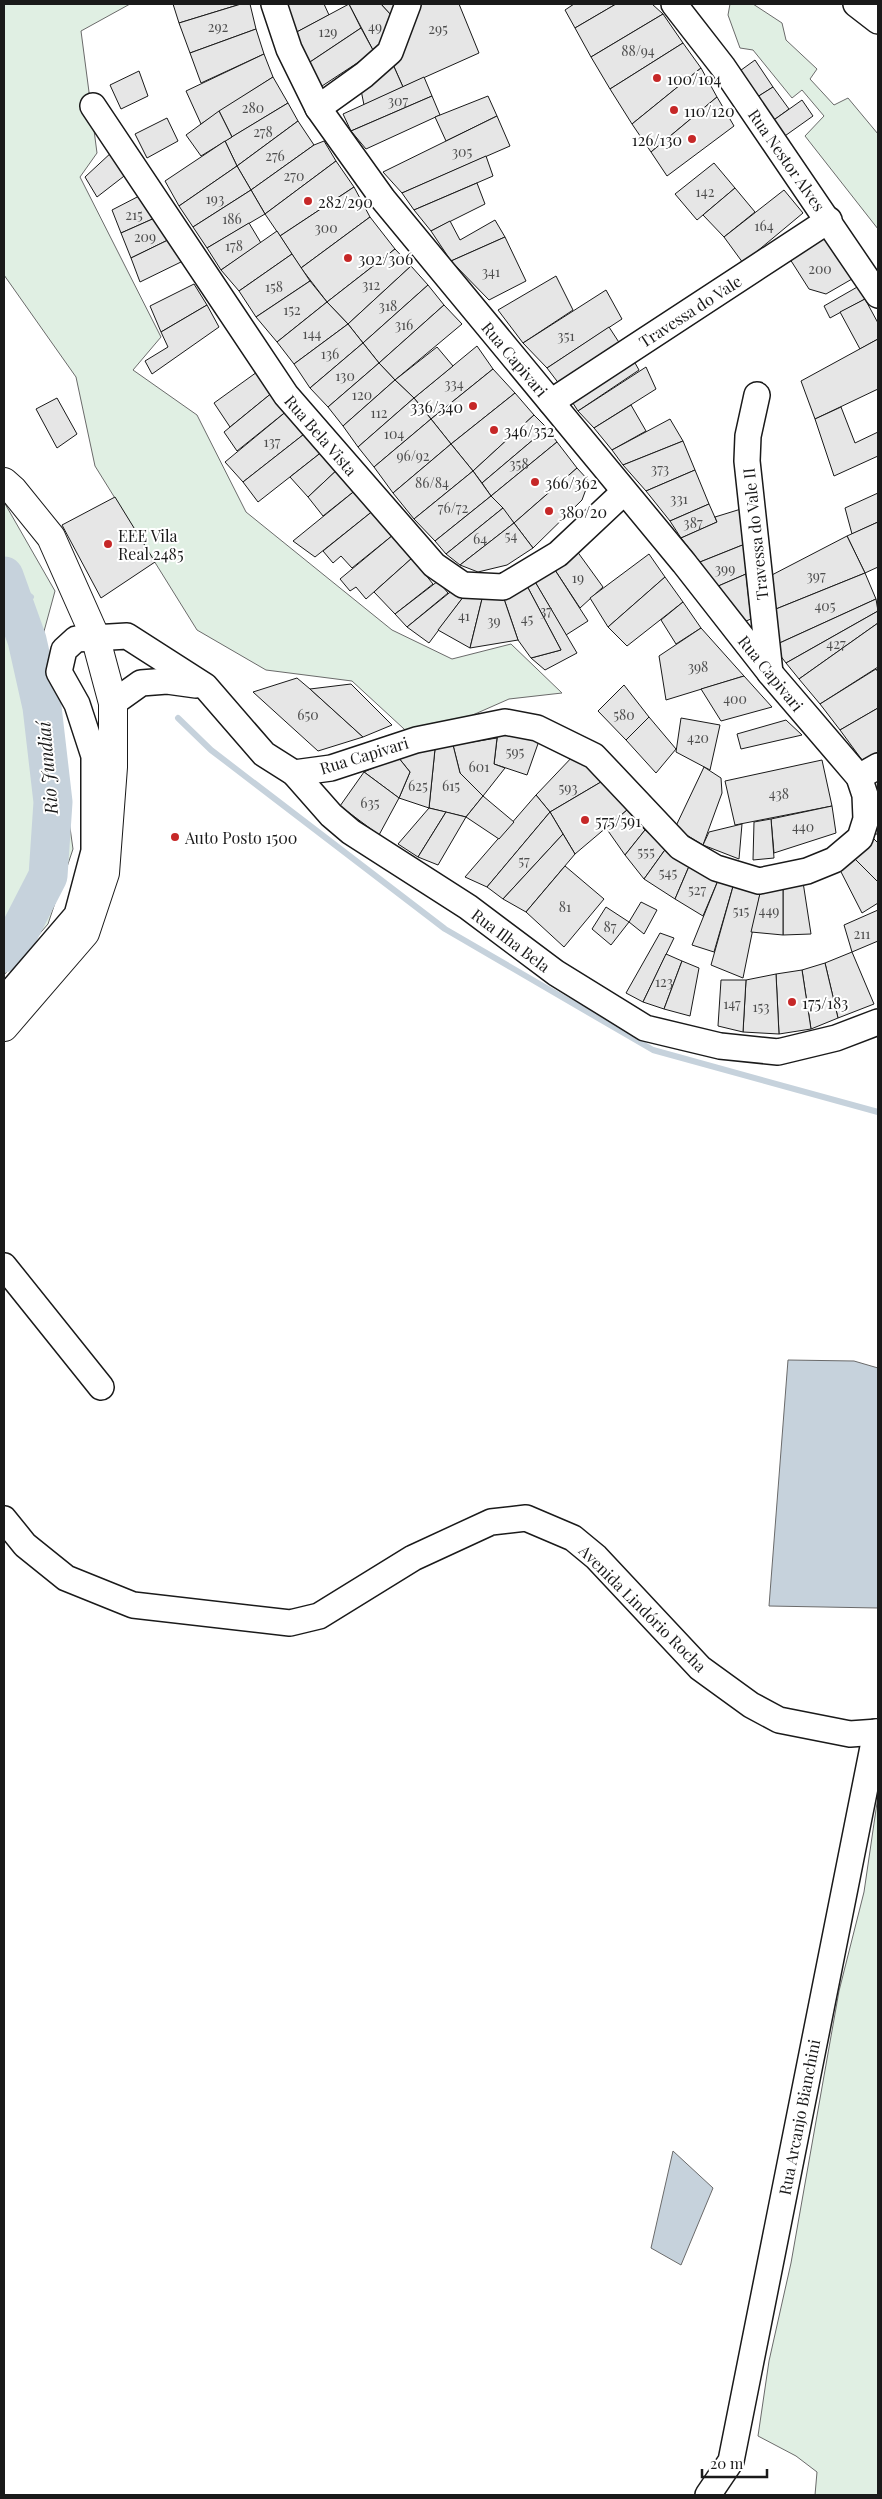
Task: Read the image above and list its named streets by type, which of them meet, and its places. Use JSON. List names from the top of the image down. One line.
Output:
{"streets":{"street":["Rua Nestor Alves","Travessa do Vale","Rua Capivari","Rua Bela Vista","Travessa do Vale II","Rua Ilha Bela","Avenida Lindório Rocha","Rua Arcanjo Bianchini"]},"crossings":[["Rua Nestor Alves","Travessa do Vale"],["Travessa do Vale","Rua Capivari"],["Rua Capivari","Rua Bela Vista"],["Rua Capivari","Travessa do Vale II"],["Rua Capivari","Rua Ilha Bela"],["Avenida Lindório Rocha","Rua Arcanjo Bianchini"]],"water":["Rio Jundiaí"],"places":["100/104","110/120","126/130","282/290","302/306","336/340","346/352","366/362","380/20","EEE Vila Real 2485","575/591","Auto Posto 1500","175/183"],"house_numbers":["292","49","295","129","88/94","307","280","278","305","276","270","142","193","215","186","164","300","209","178","200","341","312","158","318","152","316","144","351","136","130","334","120","112","104","137","96/92","358","373","86/84","331","76/72","387","54","64","399","397","19","405","37","41","45","39","427","398","400","650","580","420","595","601","625","615","593","438","635","440","555","57","545","527","81","515","449","87","211","123","147","153"],"scale_bar":"20 m"}
